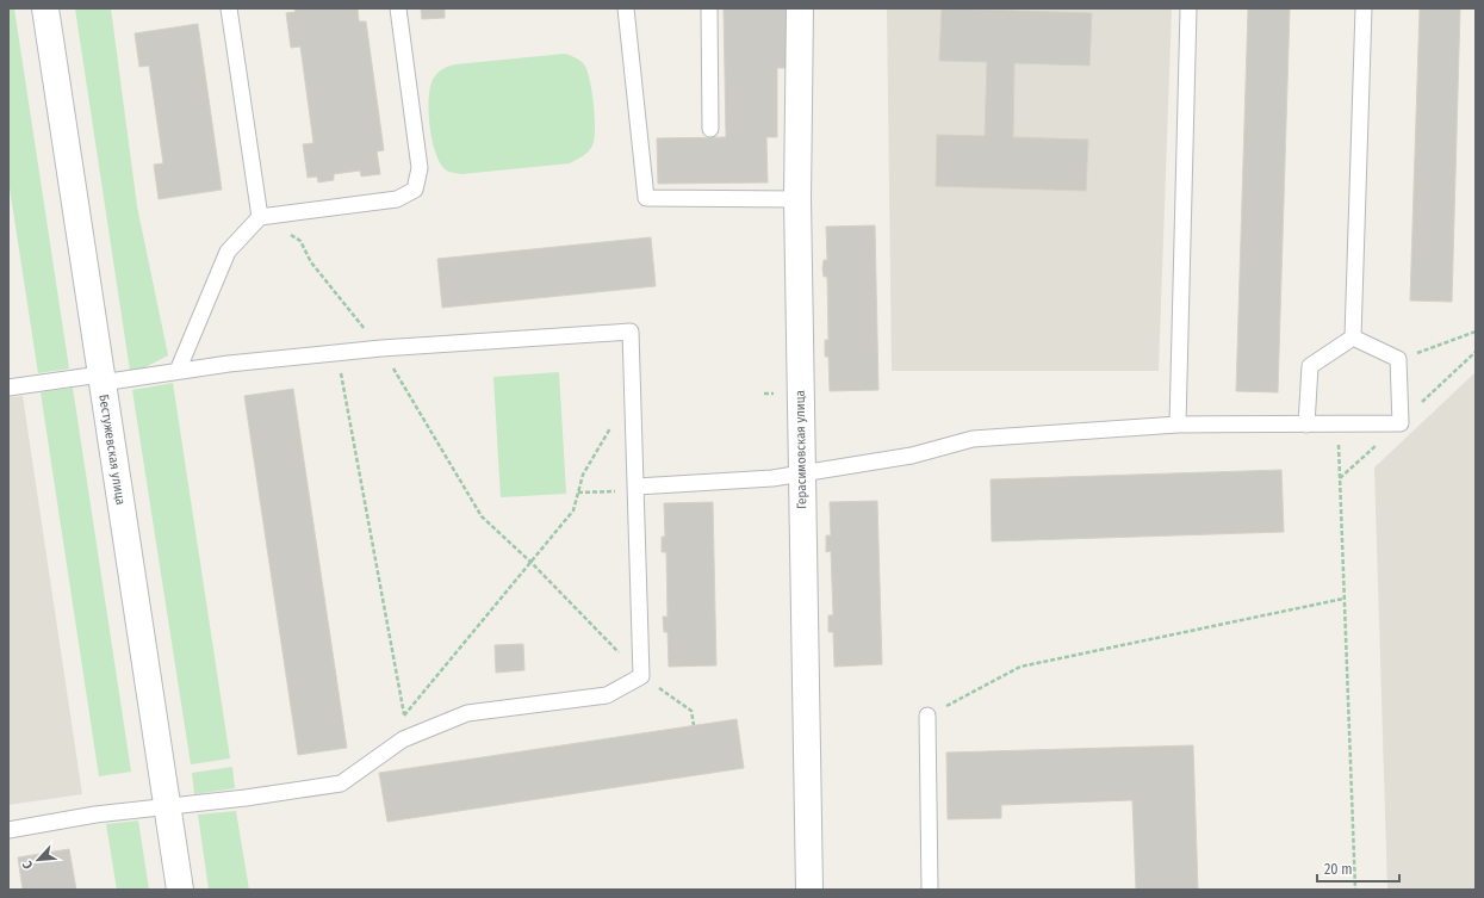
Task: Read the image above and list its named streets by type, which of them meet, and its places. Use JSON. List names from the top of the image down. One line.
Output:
{"streets":{"street":["Бестужевская улица","Герасимовская улица"]},"scale_bar":"20 m","north":"bottom left"}
